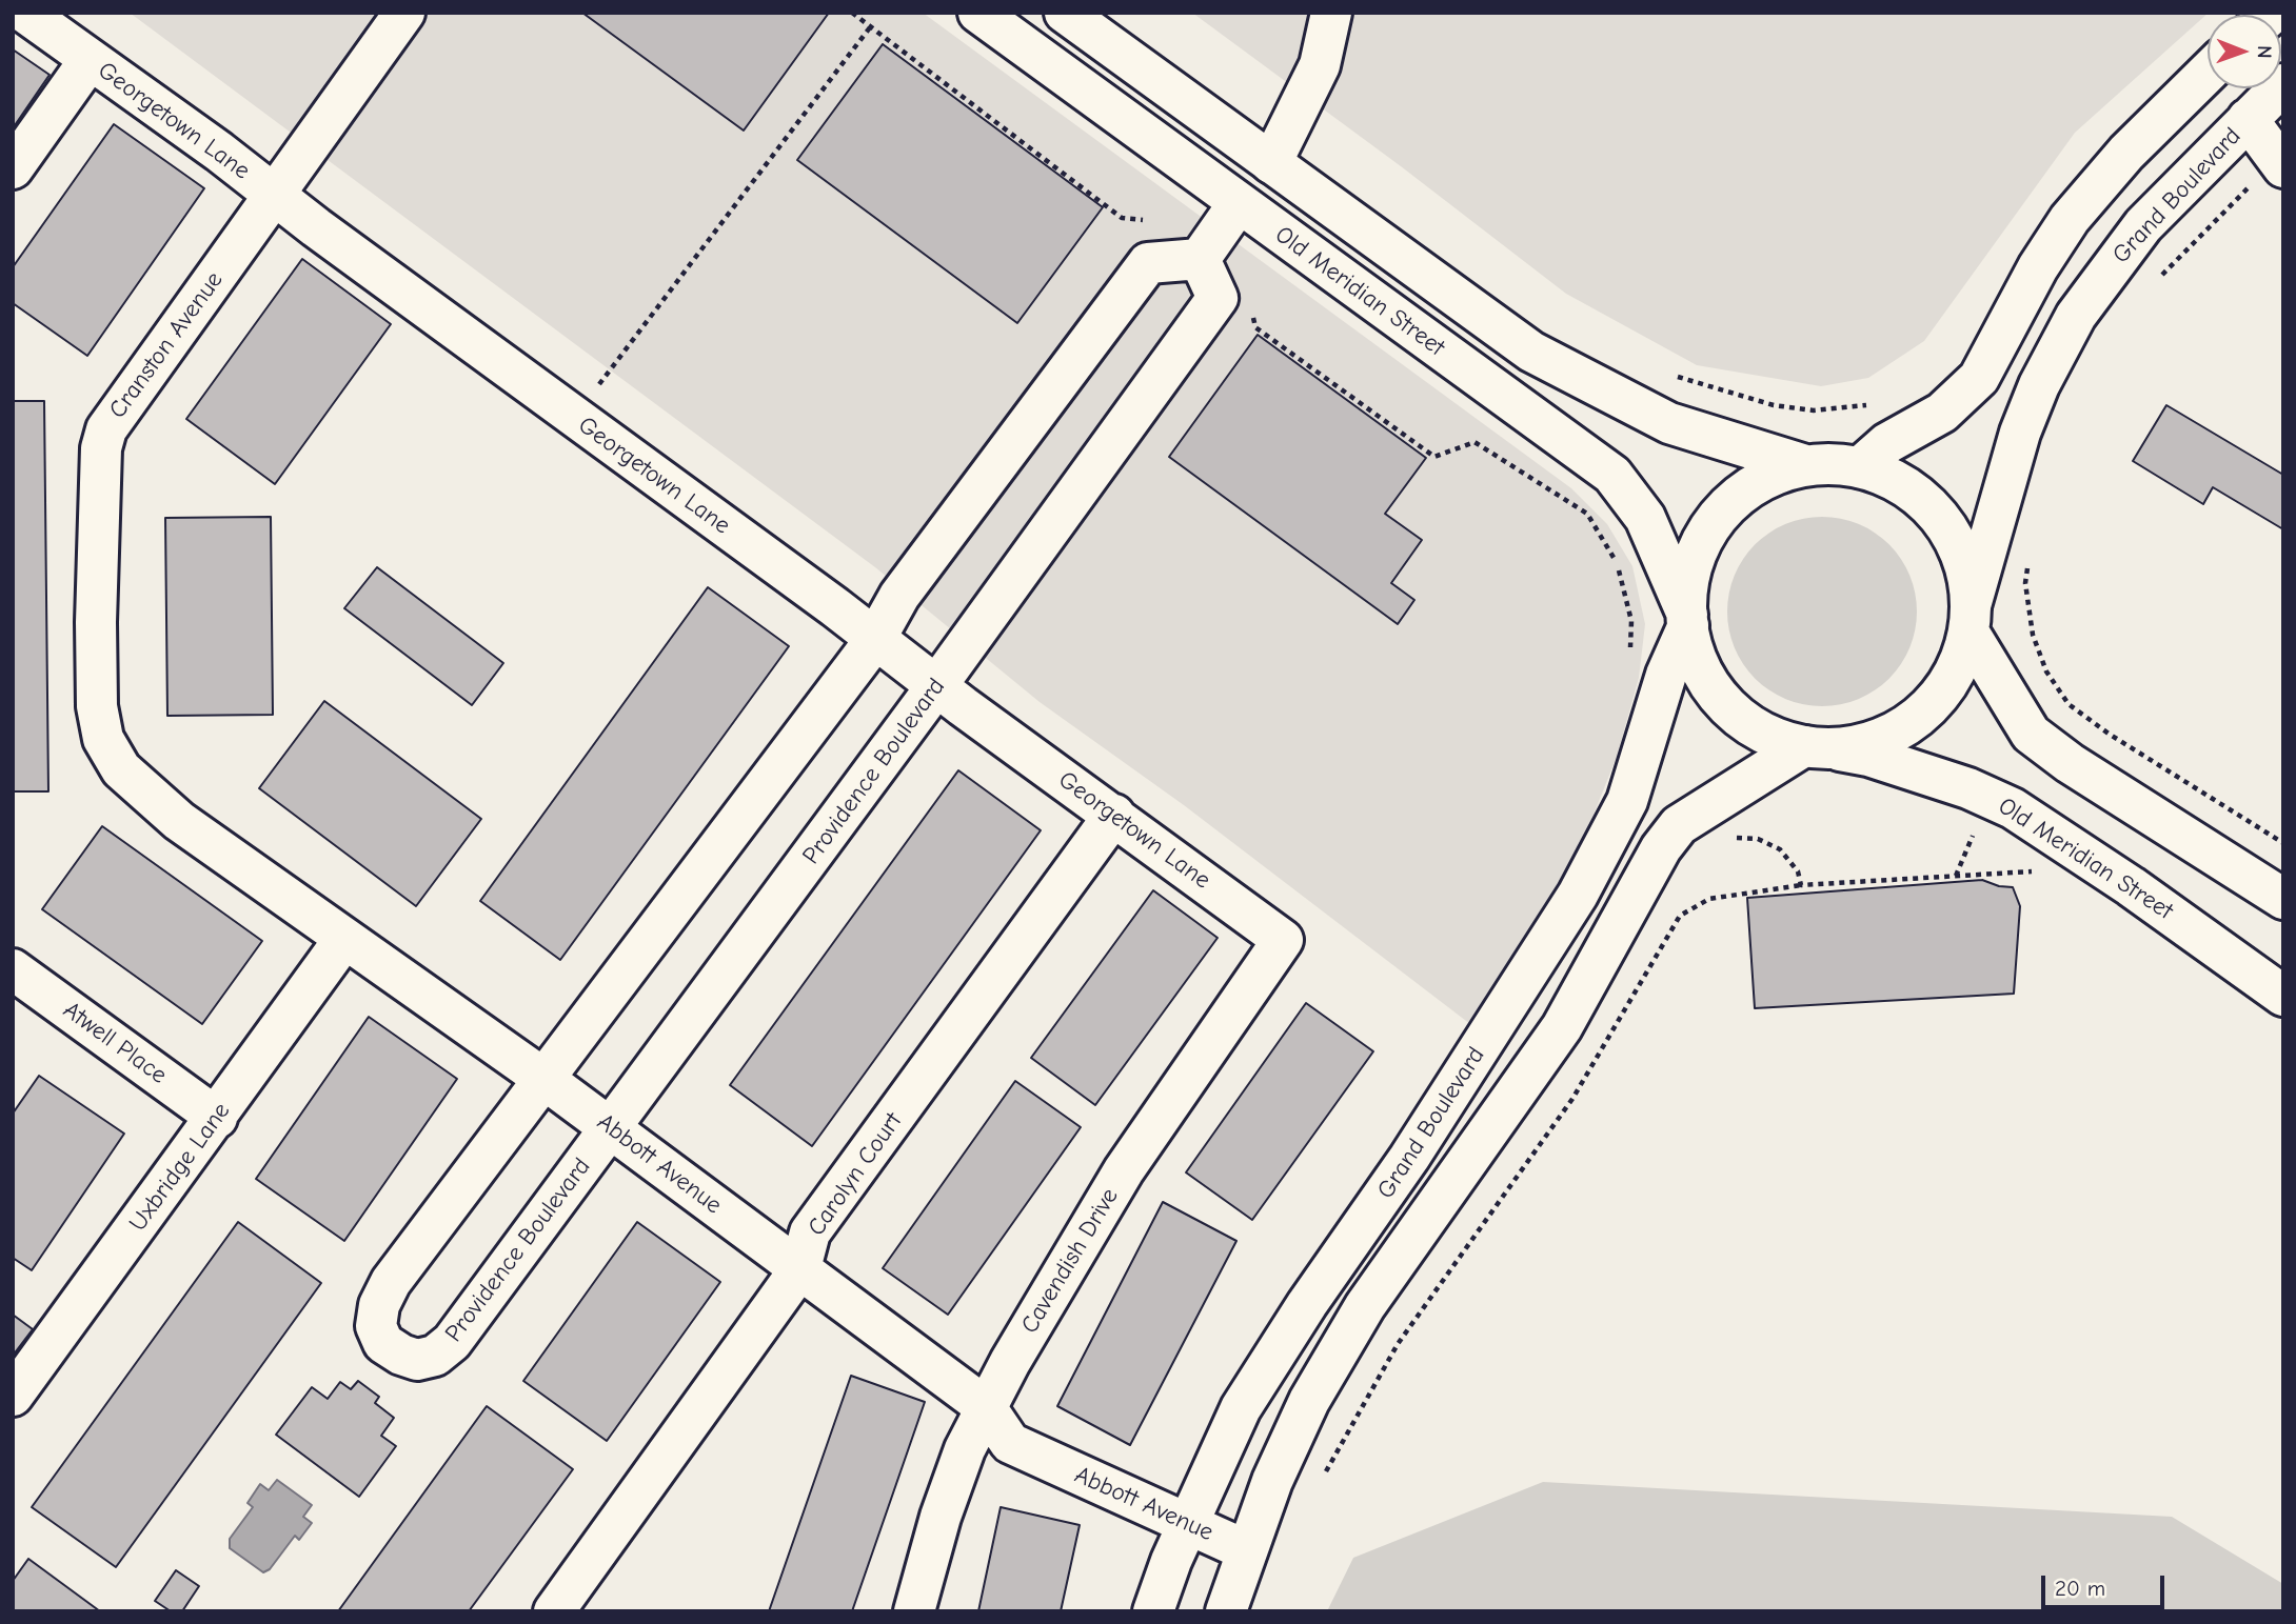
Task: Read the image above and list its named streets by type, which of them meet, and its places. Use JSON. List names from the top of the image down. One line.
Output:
{"streets":{"street":["Georgetown Lane","Grand Boulevard","Old Meridian Street","Cranston Avenue","Providence Boulevard","Atwell Place","Abbott Avenue","Uxbridge Lane","Carolyn Court","Cavendish Drive"]},"crossings":[["Georgetown Lane","Cranston Avenue"],["Georgetown Lane","Providence Boulevard"],["Georgetown Lane","Carolyn Court"],["Georgetown Lane","Cavendish Drive"],["Grand Boulevard","Old Meridian Street"],["Grand Boulevard","Abbott Avenue"],["Cranston Avenue","Abbott Avenue"],["Providence Boulevard","Abbott Avenue"],["Atwell Place","Uxbridge Lane"],["Abbott Avenue","Uxbridge Lane"],["Abbott Avenue","Carolyn Court"],["Abbott Avenue","Cavendish Drive"]],"scale_bar":"20 m","north":"right"}
